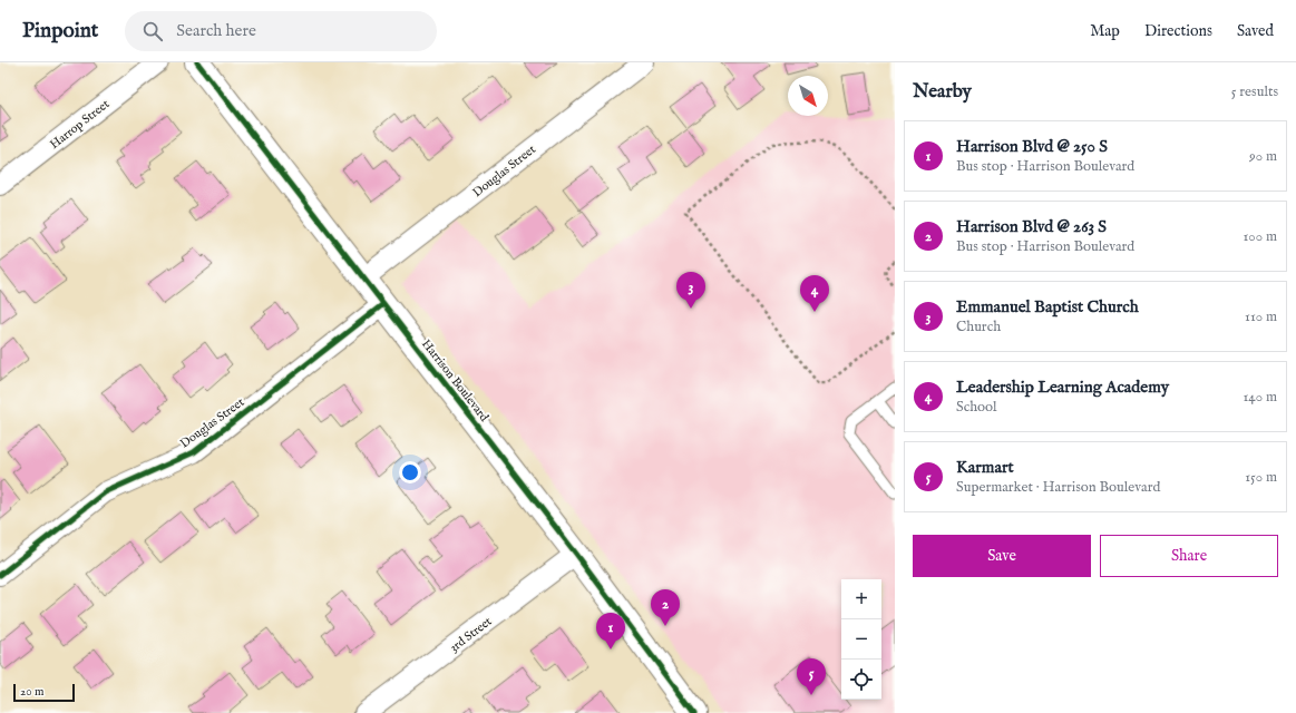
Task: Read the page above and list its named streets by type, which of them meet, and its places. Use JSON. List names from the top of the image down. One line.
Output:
{"streets":{"main road":["Harrison Boulevard"],"street":["Harrop Street","Douglas Street","3rd Street"]},"crossings":[["Douglas Street","Harrison Boulevard"],["Harrison Boulevard","3rd Street"]],"scale_bar":"20 m","north":"bottom right","page":{"header":"Pinpoint","search":"Search here","nav":["Map","Directions","Saved"],"heading":["Nearby","5 results"],"list":[{"mark":"1","name":"Harrison Blvd @ 250 S","note":"Bus stop · Harrison Boulevard","value":"90 m"},{"mark":"2","name":"Harrison Blvd @ 263 S","note":"Bus stop · Harrison Boulevard","value":"100 m"},{"mark":"3","name":"Emmanuel Baptist Church","note":"Church","value":"110 m"},{"mark":"4","name":"Leadership Learning Academy","note":"School","value":"140 m"},{"mark":"5","name":"Karmart","note":"Supermarket · Harrison Boulevard","value":"150 m"}],"pins":["3","4","2","1","5"],"buttons":["Save","Share"],"map_buttons":["+","−"],"scale":"20 m"}}
